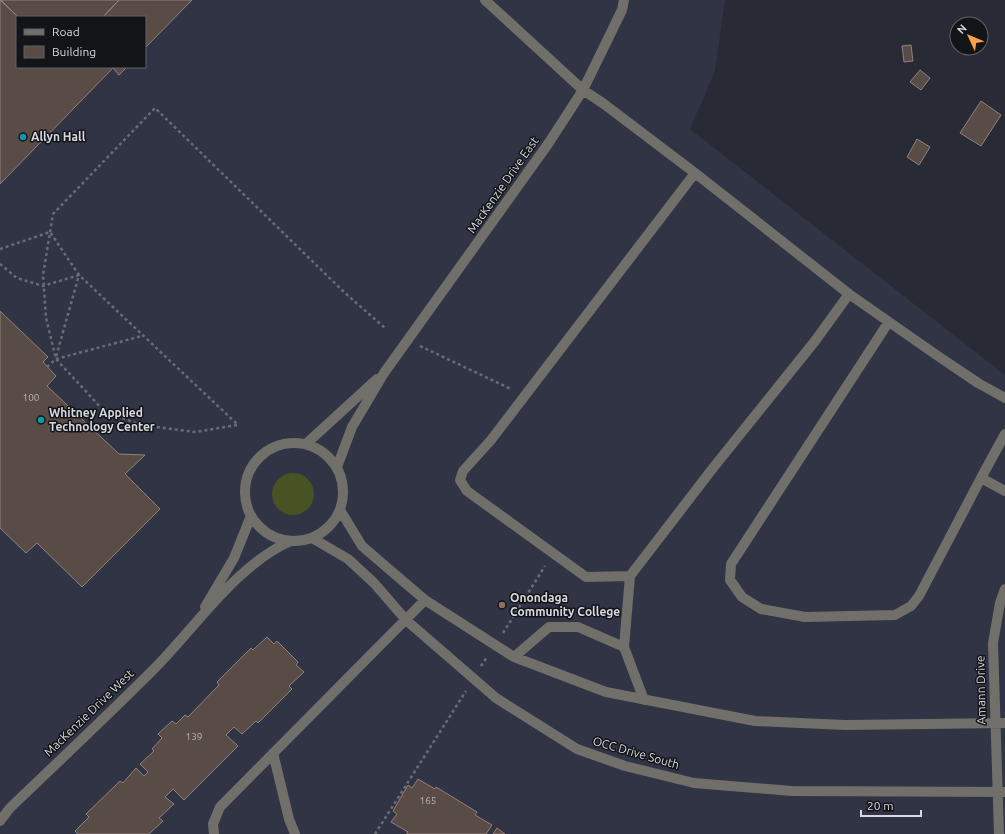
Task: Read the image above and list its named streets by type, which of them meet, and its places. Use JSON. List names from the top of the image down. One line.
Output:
{"streets":{"street":["MacKenzie Drive East","Amann Drive","MacKenzie Drive West","OCC Drive South"]},"crossings":[["MacKenzie Drive East","MacKenzie Drive West"],["MacKenzie Drive East","OCC Drive South"],["Amann Drive","OCC Drive South"],["MacKenzie Drive West","OCC Drive South"]],"places":["Allyn Hall","Whitney Applied Technology Center","Onondaga Community College"],"house_numbers":["100","139","165"],"legend":["Road","Building"],"scale_bar":"20 m","north":"top left"}
